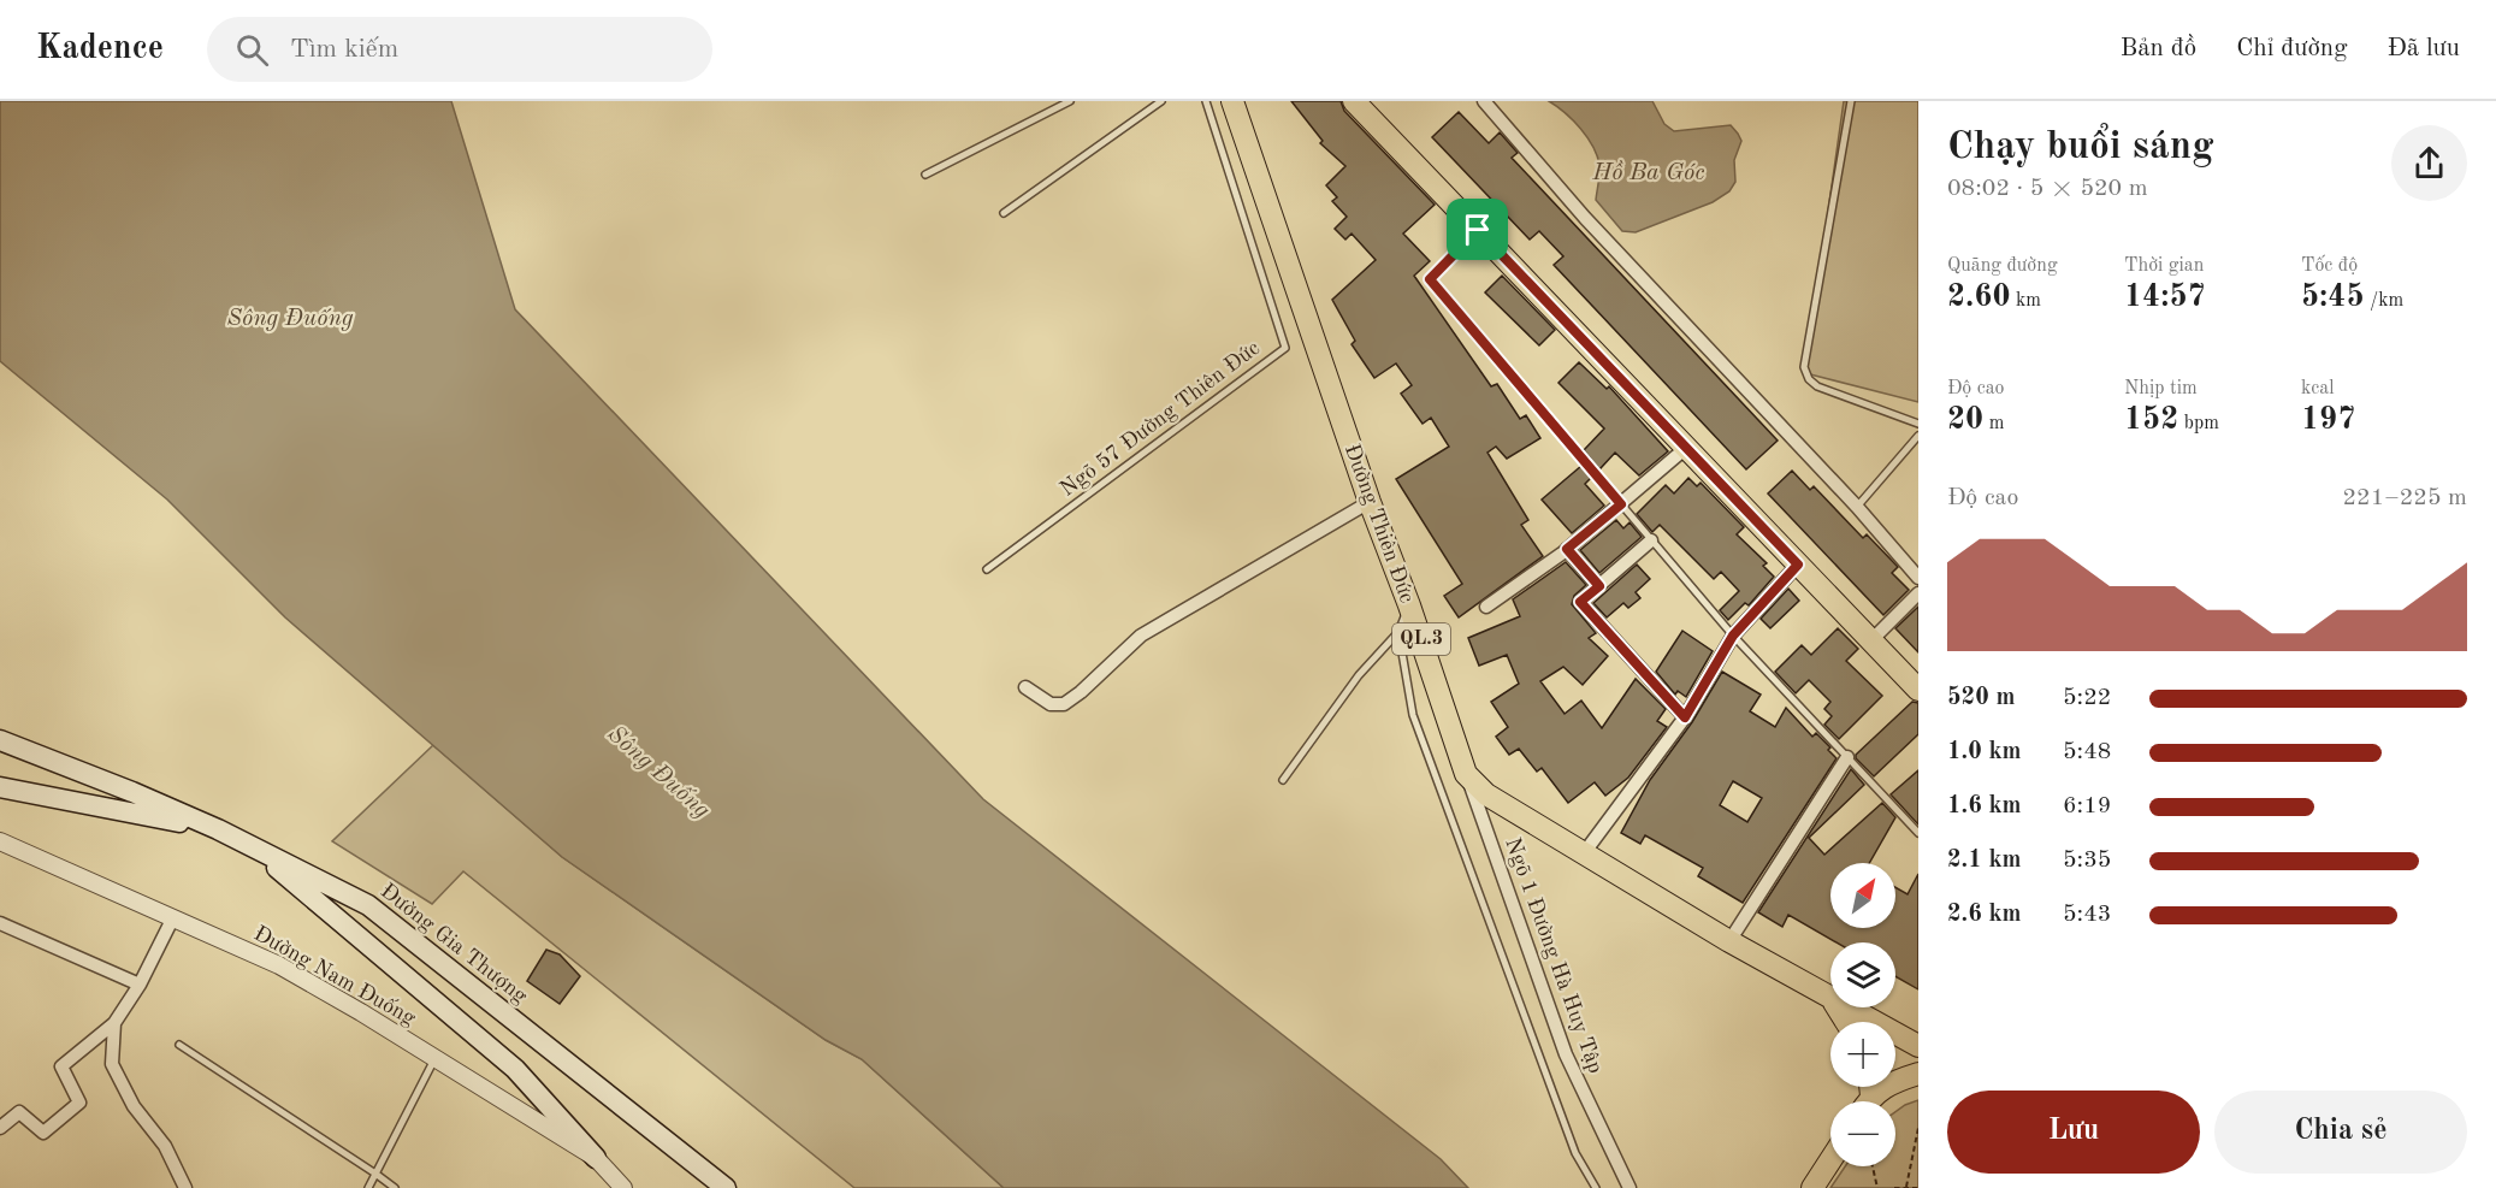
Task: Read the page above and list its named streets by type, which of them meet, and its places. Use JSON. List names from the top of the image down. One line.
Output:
{"streets":{"main road":["Đường Thiên Đức","QL.3","Đường Gia Thượng"],"street":["Ngõ 1 Đường Hà Huy Tập","Đường Nam Đuống"],"lane":["Ngõ 57 Đường Thiên Đức"]},"crossings":[["Đường Thiên Đức","Ngõ 1 Đường Hà Huy Tập"]],"water":["Hồ Ba Góc","Sông Đuống"],"north":"top right","page":{"header":"Kadence","search":"Tìm kiếm","nav":["Bản đồ","Chỉ đường","Đã lưu"],"heading":["Chạy buổi sáng","08:02 · 5 × 520 m"],"stats":[["Quãng đường","2.60 km"],["Thời gian","14:57"],["Tốc độ","5:45 /km"],["Độ cao","20 m"],["Nhịp tim","152 bpm"],["kcal","197"]],"chart":["Độ cao","221–225 m"],"list":[{"name":"520 m","note":"5:22"},{"name":"1.0 km","note":"5:48"},{"name":"1.6 km","note":"6:19"},{"name":"2.1 km","note":"5:35"},{"name":"2.6 km","note":"5:43"}],"map_buttons":["+","−"],"buttons":["Lưu","Chia sẻ"]}}
